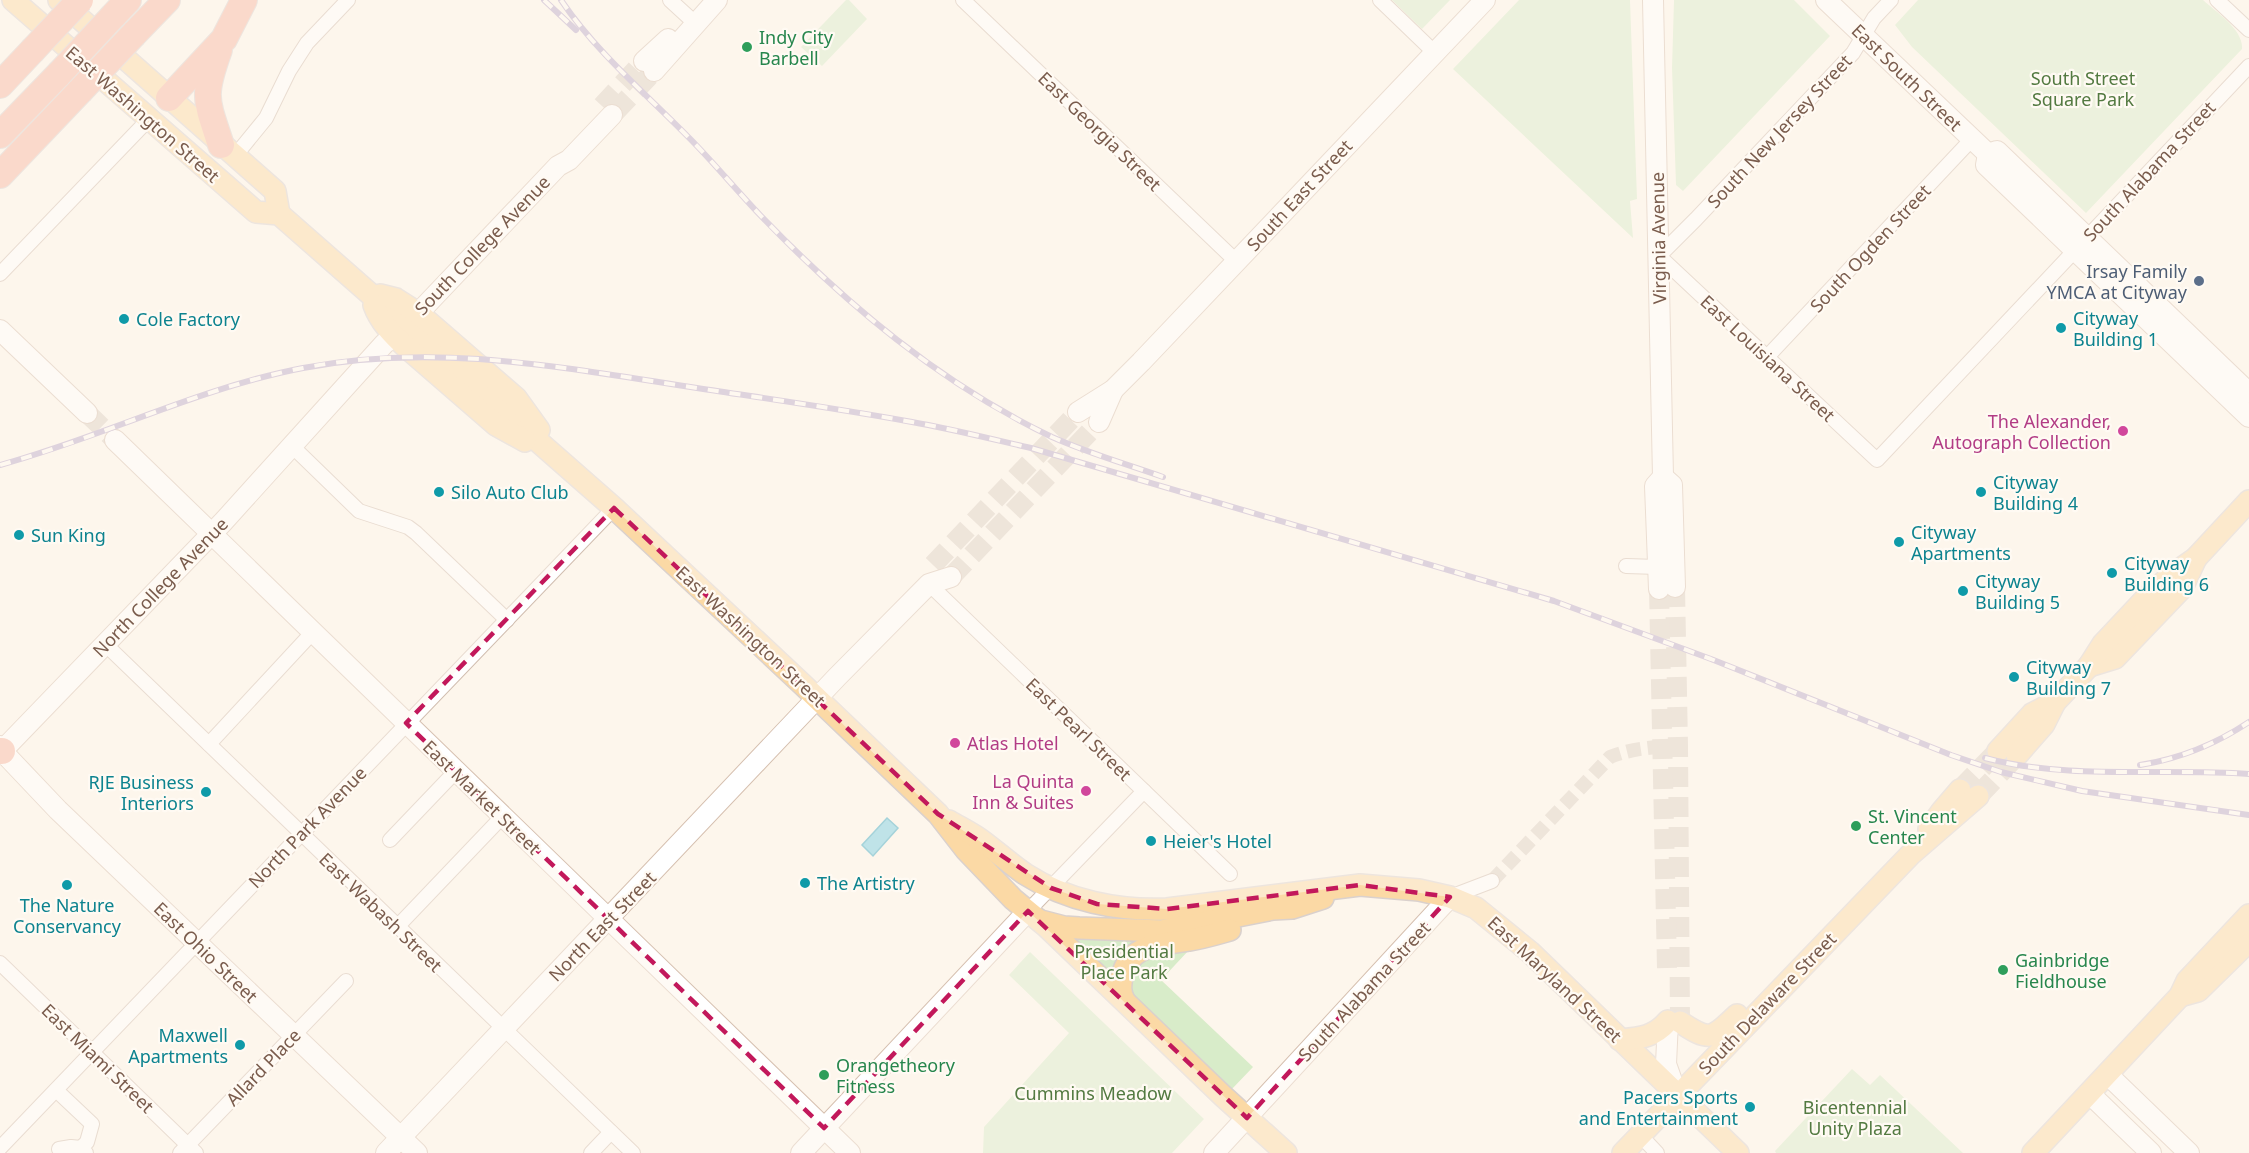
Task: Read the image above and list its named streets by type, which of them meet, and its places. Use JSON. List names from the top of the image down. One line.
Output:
{"streets":{"main road":["East South Street","East Washington Street","South Alabama Street","South East Street","Virginia Avenue","South College Avenue","North College Avenue","East Market Street","North East Street","East Ohio Street","East Maryland Street","South Delaware Street"],"street":["East Georgia Street","South New Jersey Street","South Ogden Street","East Louisiana Street","East Pearl Street","North Park Avenue","East Wabash Street","East Miami Street","Allard Place"]},"crossings":[["East South Street","South New Jersey Street"],["East South Street","South Alabama Street"],["East South Street","South Ogden Street"],["East Washington Street","South Alabama Street"],["East Washington Street","South College Avenue"],["East Washington Street","North College Avenue"],["East Washington Street","North Park Avenue"],["East Washington Street","North East Street"],["East Washington Street","East Maryland Street"],["East Georgia Street","South East Street"],["South New Jersey Street","Virginia Avenue"],["South New Jersey Street","East Louisiana Street"],["South Alabama Street","East Louisiana Street"],["South Alabama Street","East Maryland Street"],["Virginia Avenue","East Louisiana Street"],["South College Avenue","North College Avenue"],["South Ogden Street","East Louisiana Street"],["North College Avenue","East Market Street"],["North College Avenue","East Wabash Street"],["North College Avenue","East Ohio Street"],["East Market Street","North Park Avenue"],["East Market Street","North East Street"],["North Park Avenue","East Wabash Street"],["North Park Avenue","East Ohio Street"],["North Park Avenue","East Miami Street"],["East Wabash Street","North East Street"],["North East Street","East Ohio Street"],["East Ohio Street","Allard Place"],["East Maryland Street","South Delaware Street"],["East Miami Street","Allard Place"]],"parks":["South Street Square Park","Presidential Place Park","Cummins Meadow","Bicentennial Unity Plaza"],"places":["Indy City Barbell","Irsay Family YMCA at Cityway","Cole Factory","Cityway Building 1","The Alexander, Autograph Collection","Silo Auto Club","Cityway Building 4","Sun King","Cityway Apartments","Cityway Building 6","Cityway Building 5","Cityway Building 7","Atlas Hotel","La Quinta Inn & Suites","RJE Business Interiors","St. Vincent Center","Heier's Hotel","The Artistry","The Nature Conservancy","Gainbridge Fieldhouse","Maxwell Apartments","Orangetheory Fitness","Pacers Sports and Entertainment"]}
